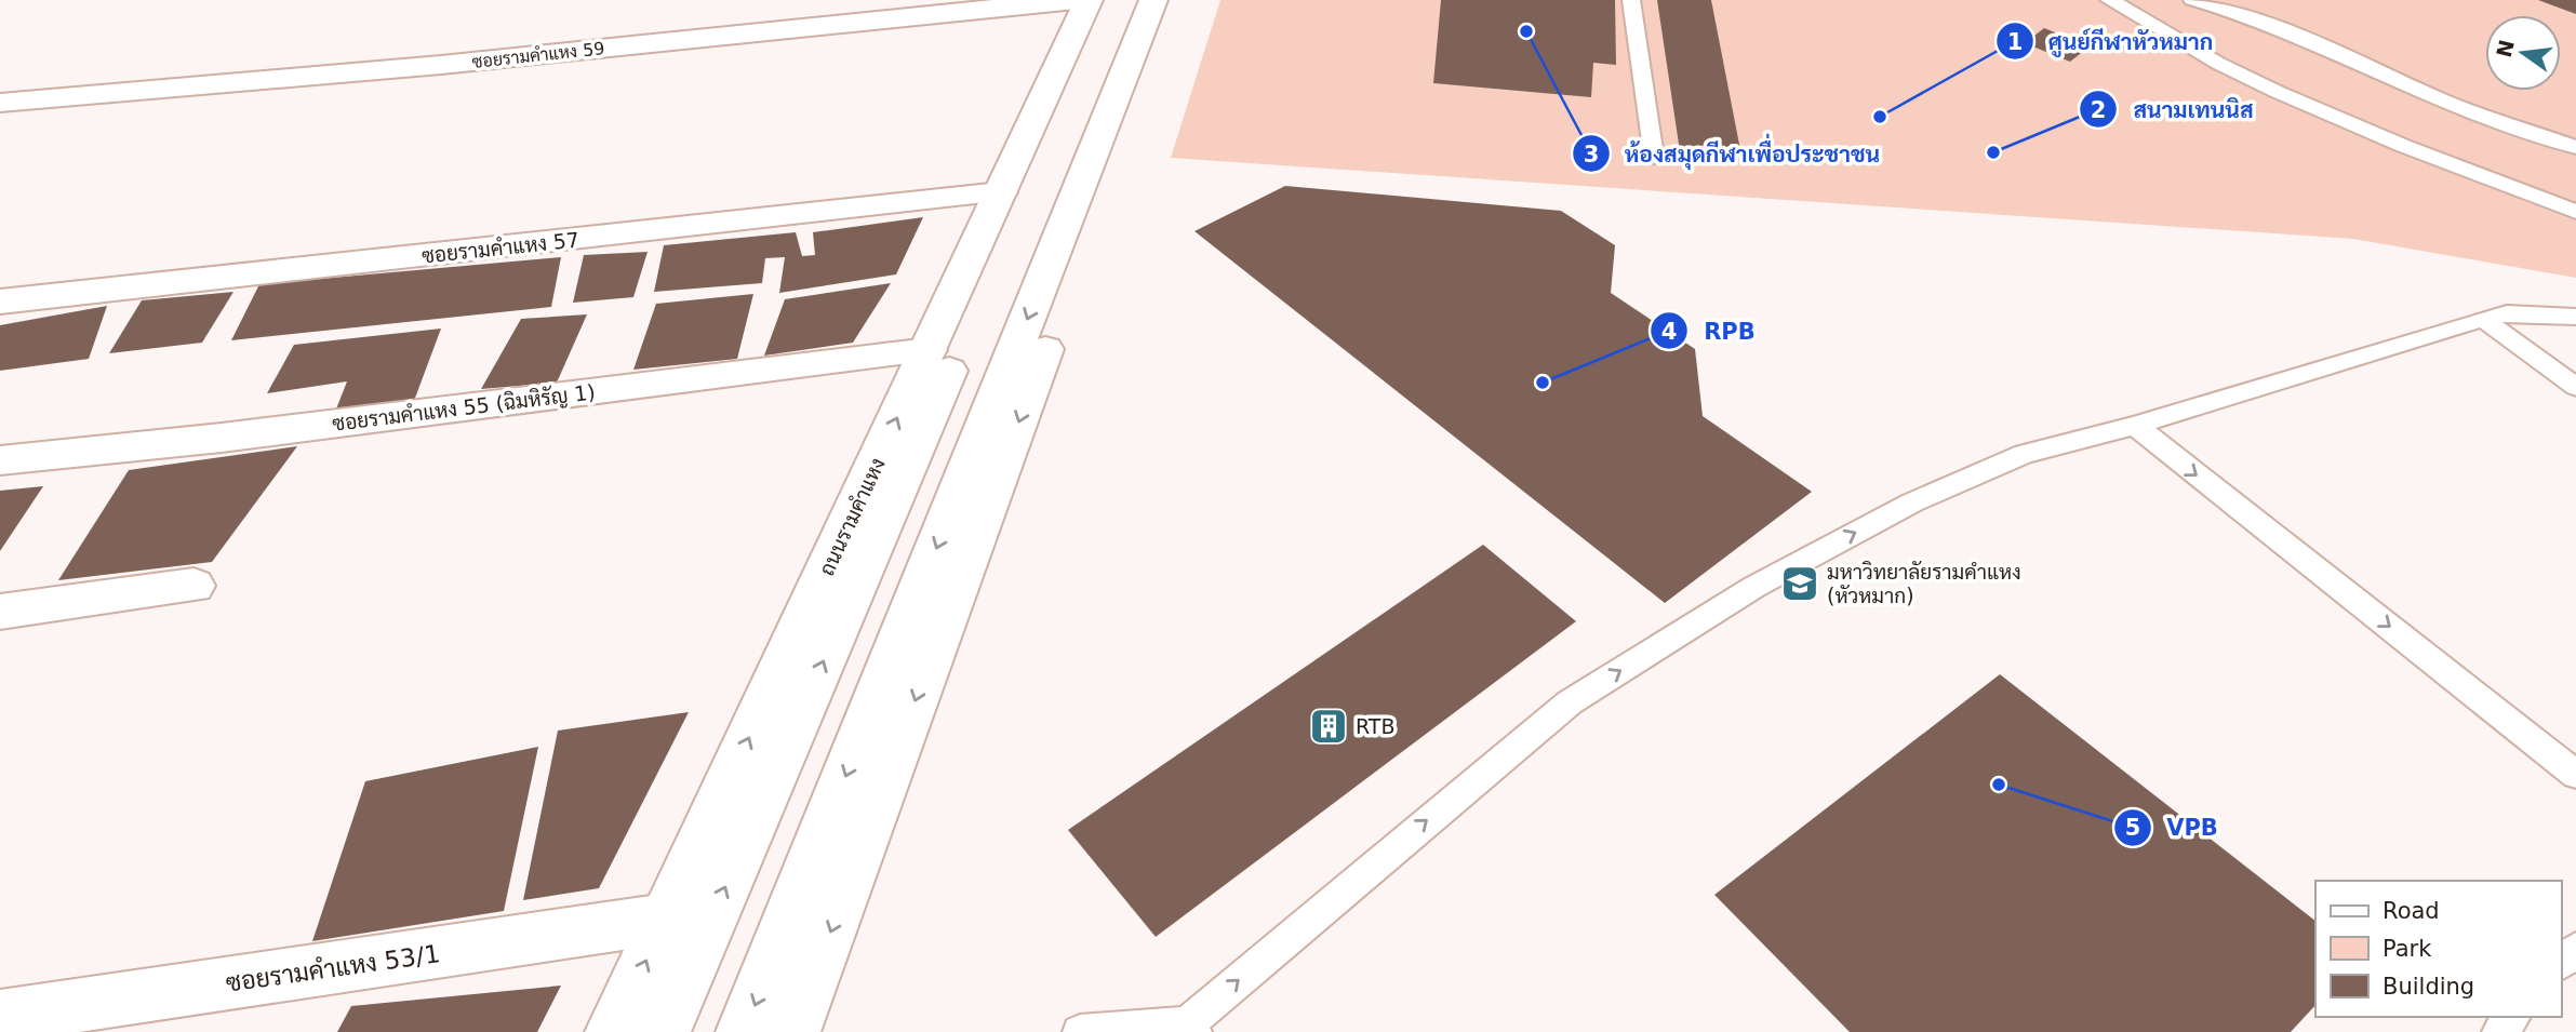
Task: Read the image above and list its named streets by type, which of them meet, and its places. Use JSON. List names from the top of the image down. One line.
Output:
{"streets":{"main road":["ซอยรามคำแหง 59","ซอยรามคำแหง 57","ซอยรามคำแหง 55 (ฉิมหิรัญ 1)","ถนนรามคำแหง","ซอยรามคำแหง 53/1"]},"crossings":[["ซอยรามคำแหง 57","ถนนรามคำแหง"],["ซอยรามคำแหง 55 (ฉิมหิรัญ 1)","ถนนรามคำแหง"],["ถนนรามคำแหง","ซอยรามคำแหง 53/1"]],"places":{"other":["ห้องสมุดกีฬาเพื่อประชาชน","ศูนย์กีฬาหัวหมาก","สนามเทนนิส","RPB","VPB"],"school or university":["มหาวิทยาลัยรามคำแหง (หัวหมาก)"],"building":["RTB"]},"legend":["Road","Park","Building"],"north":"left"}
